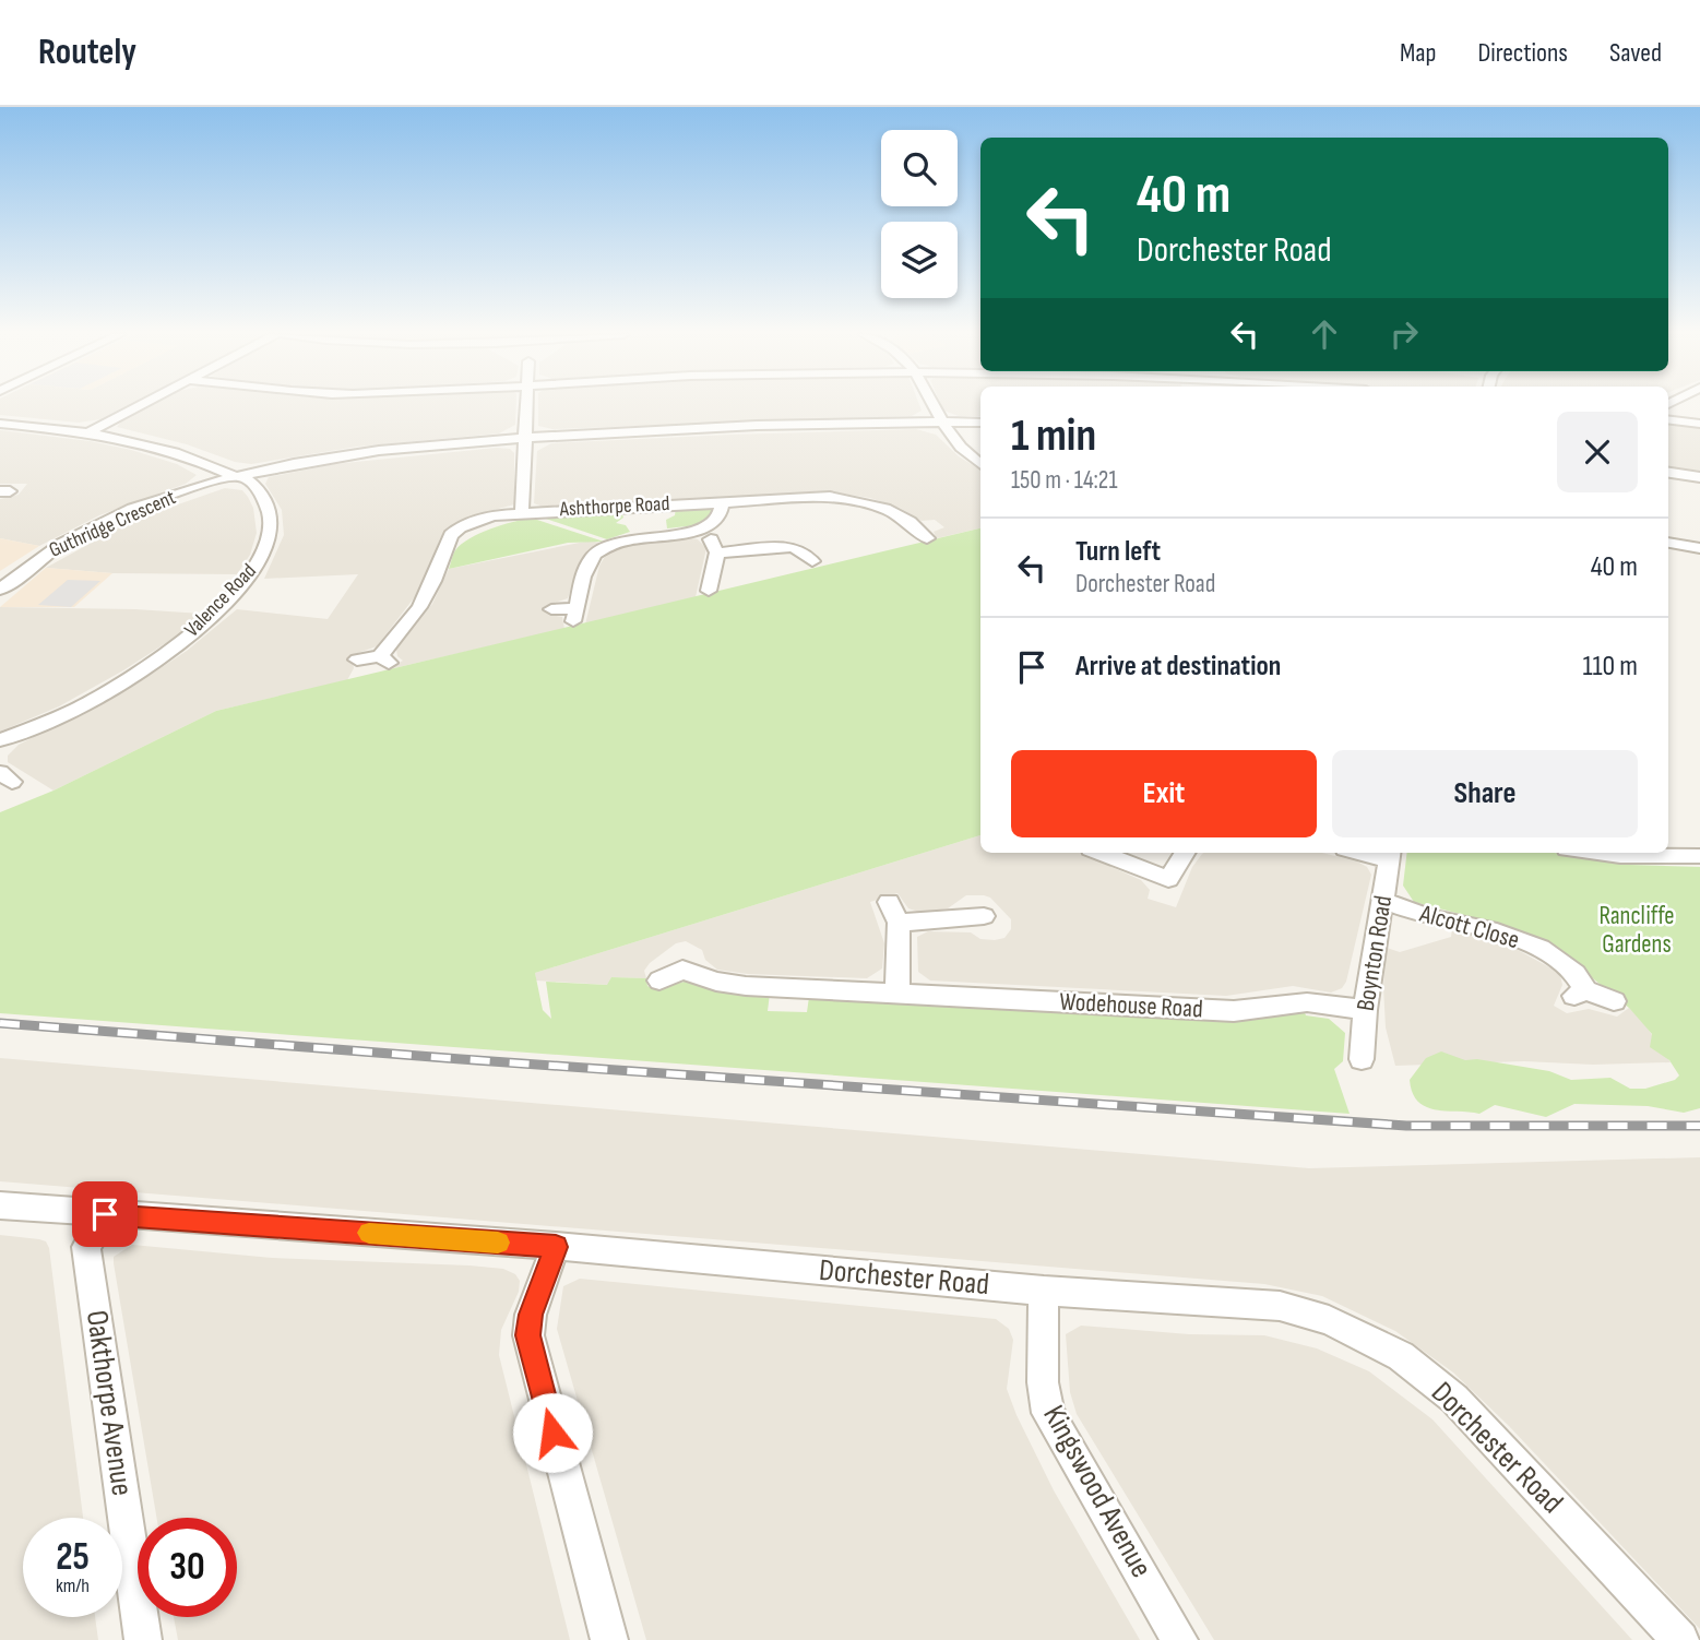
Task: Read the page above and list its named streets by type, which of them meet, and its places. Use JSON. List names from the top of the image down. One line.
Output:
{"streets":{"street":["Ashthorpe Road","Guthridge Crescent","Valence Road","Alcott Close","Boynton Road","Wodehouse Road","Dorchester Road","Oakthorpe Avenue","Kingswood Avenue"]},"crossings":[["Guthridge Crescent","Valence Road"],["Alcott Close","Boynton Road"],["Boynton Road","Wodehouse Road"],["Dorchester Road","Oakthorpe Avenue"],["Dorchester Road","Kingswood Avenue"]],"parks":["Rancliffe Gardens"],"page":{"header":"Routely","nav":["Map","Directions","Saved"],"turn":["40 m","Dorchester Road"],"heading":["1 min","150 m · 14:21"],"list":[{"name":"Turn left","note":"Dorchester Road","value":"40 m"},{"name":"Arrive at destination","value":"110 m"}],"buttons":["Exit","Share"],"speed":"25 km/h","limit":"30"}}
